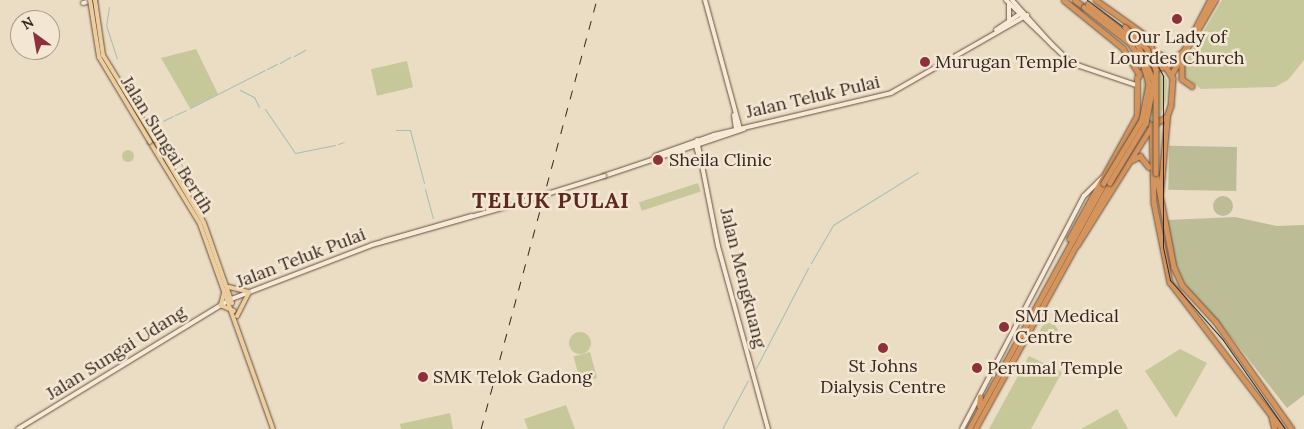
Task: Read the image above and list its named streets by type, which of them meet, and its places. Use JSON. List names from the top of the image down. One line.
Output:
{"streets":{"main road":["Jalan Teluk Pulai","Jalan Sungai Bertih","Jalan Mengkuang","Jalan Sungai Udang"]},"crossings":[["Jalan Teluk Pulai","Jalan Sungai Bertih"],["Jalan Teluk Pulai","Jalan Mengkuang"],["Jalan Teluk Pulai","Jalan Sungai Udang"],["Jalan Sungai Bertih","Jalan Sungai Udang"]],"districts":["TELUK PULAI"],"places":["Our Lady of Lourdes Church","Murugan Temple","Sheila Clinic","SMJ Medical Centre","St Johns Dialysis Centre","Perumal Temple","SMK Telok Gadong"],"north":"top left"}
